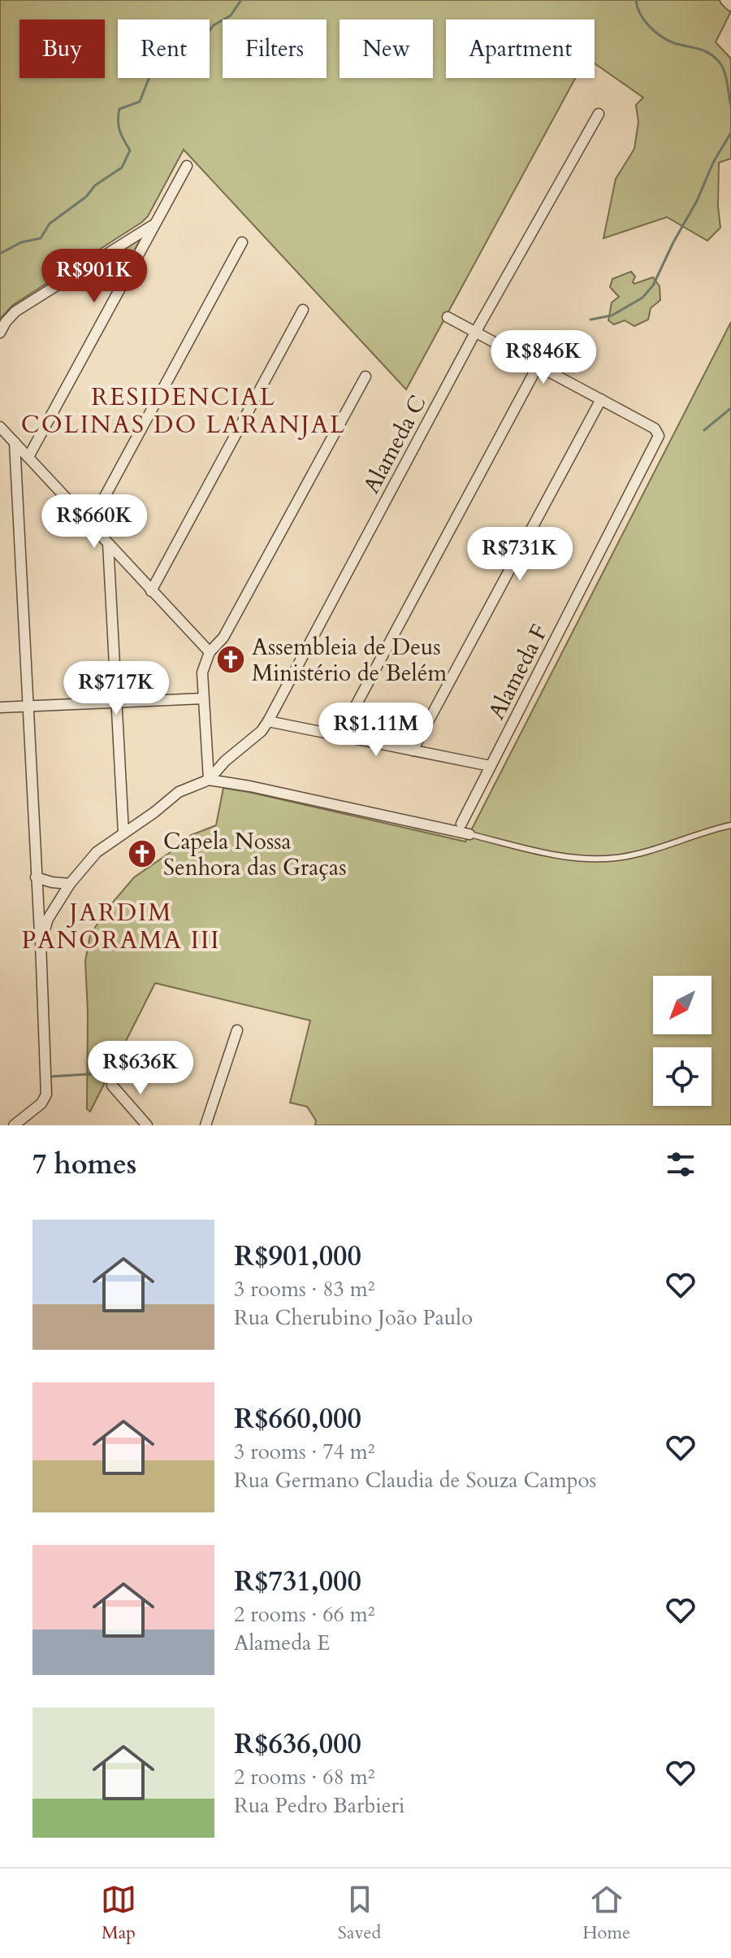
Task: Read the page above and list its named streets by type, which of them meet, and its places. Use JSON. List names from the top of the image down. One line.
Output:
{"streets":{"street":["Alameda C","Alameda F"]},"districts":["RESIDENCIAL COLINAS DO LARANJAL","JARDIM PANORAMA III"],"places":{"church":["Assembleia de Deus Ministério de Belém","Capela Nossa Senhora das Graças"]},"north":"bottom left","page":{"chip":["Buy","Rent","Filters","New","Apartment"],"price":["R$901K","R$846K","R$660K","R$731K","R$717K","R$1.11M","R$636K"],"heading":"7 homes","list":[{"name":"R$901,000","note":"3 rooms · 83 m² · Rua Cherubino João Paulo"},{"name":"R$660,000","note":"3 rooms · 74 m² · Rua Germano Claudia de Souza Campos"},{"name":"R$731,000","note":"2 rooms · 66 m² · Alameda E"},{"name":"R$636,000","note":"2 rooms · 68 m² · Rua Pedro Barbieri"}],"tabs":["Map","Saved","Home"]}}
